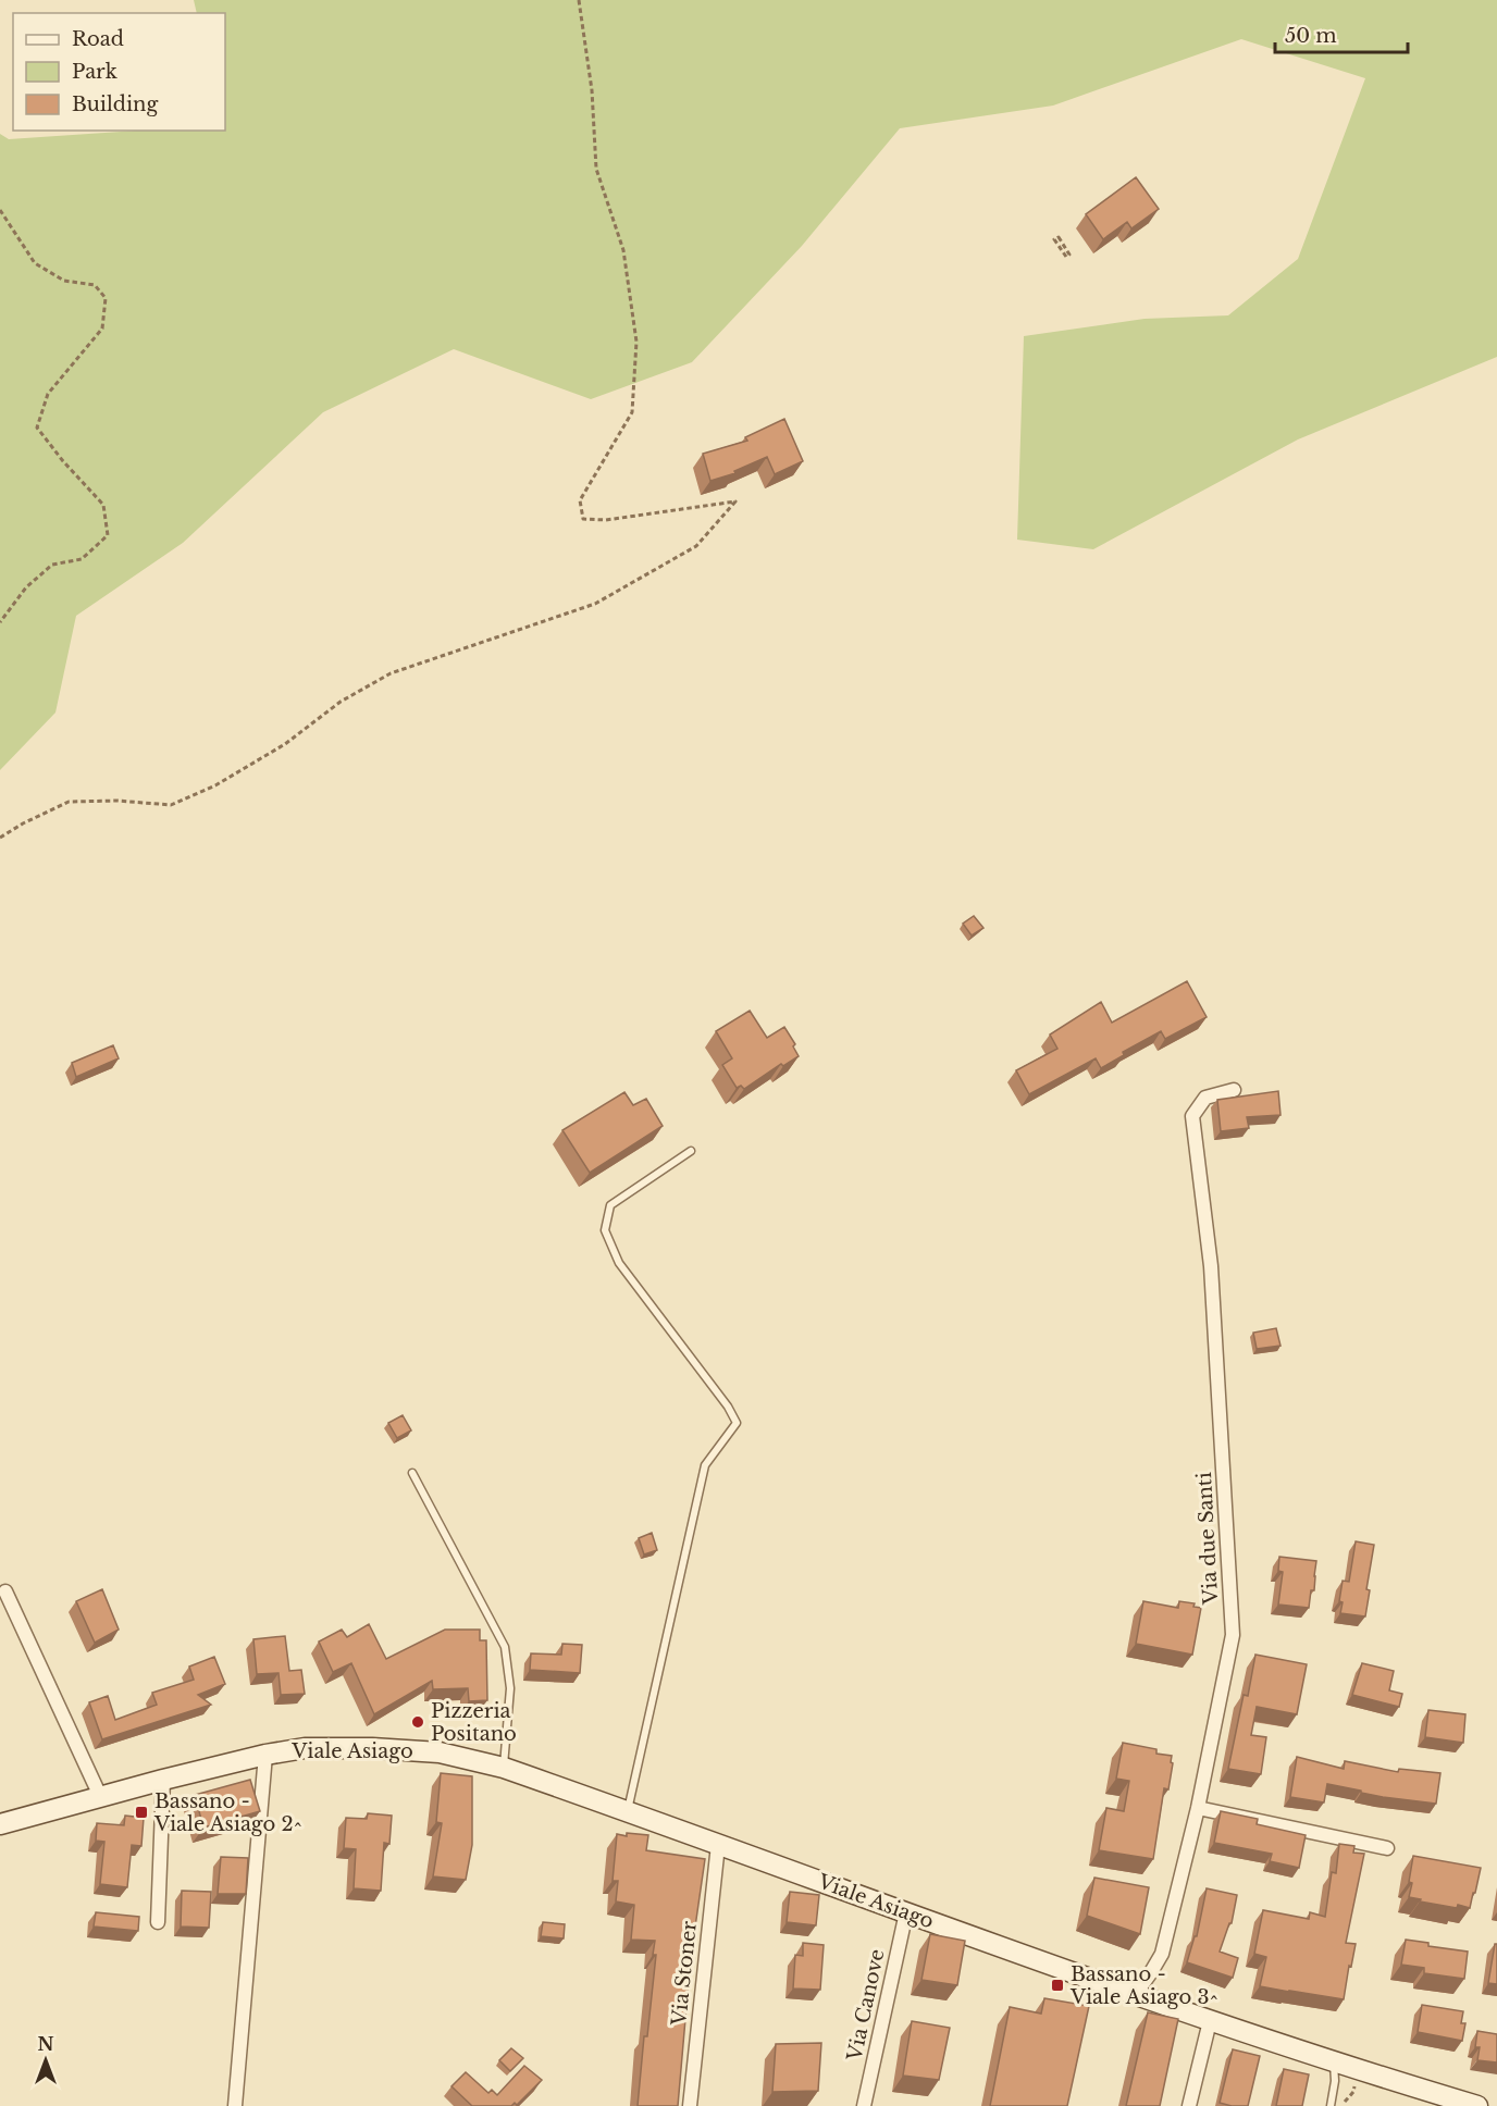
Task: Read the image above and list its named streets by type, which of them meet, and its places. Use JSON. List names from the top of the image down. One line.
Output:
{"streets":{"main road":["Viale Asiago"],"street":["Via due Santi","Via Stoner","Via Canove"]},"crossings":[["Via due Santi","Viale Asiago"],["Viale Asiago","Via Stoner"],["Viale Asiago","Via Canove"]],"places":{"other":["Pizzeria Positano"],"transit":["Bassano - Viale Asiago 2^","Bassano - Viale Asiago 3^"]},"legend":["Road","Park","Building"],"scale_bar":"50 m","north":"top"}
